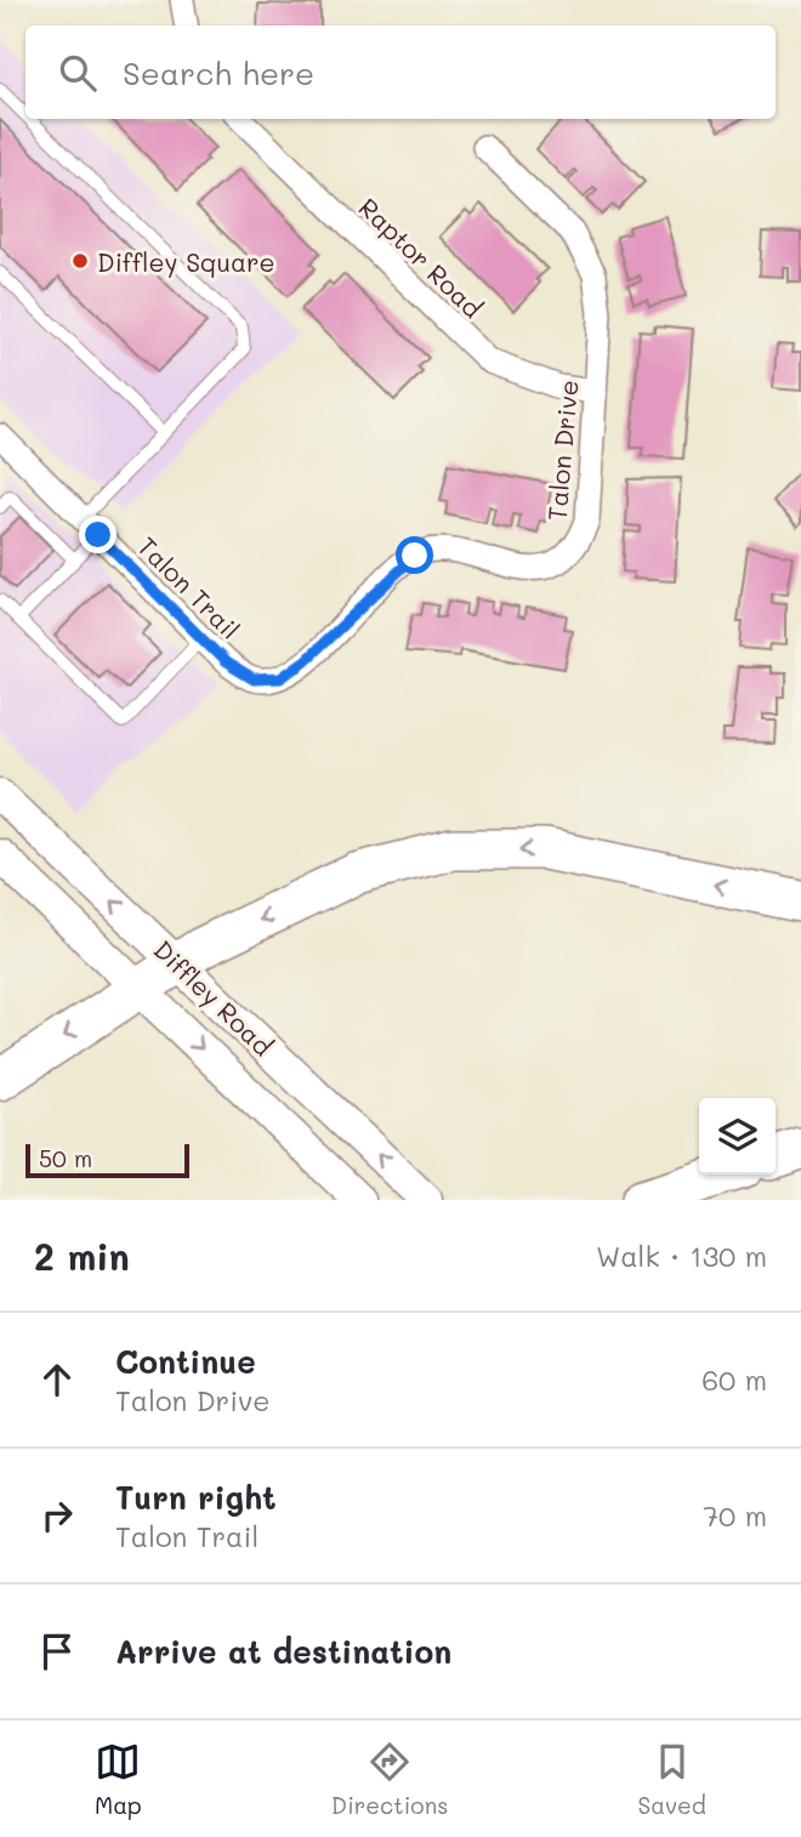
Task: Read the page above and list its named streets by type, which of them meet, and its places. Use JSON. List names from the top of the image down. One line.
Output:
{"streets":{"main road":["Diffley Road"],"street":["Raptor Road","Talon Drive","Talon Trail"]},"crossings":[["Raptor Road","Talon Drive"],["Talon Drive","Talon Trail"]],"places":["Diffley Square"],"scale_bar":"50 m","page":{"search":"Search here","scale":"50 m","heading":["2 min","Walk · 130 m"],"list":[["Continue","Talon Drive","60 m"],["Turn right","Talon Trail","70 m"],"Arrive at destination"],"nav":["Map","Directions","Saved"]}}
